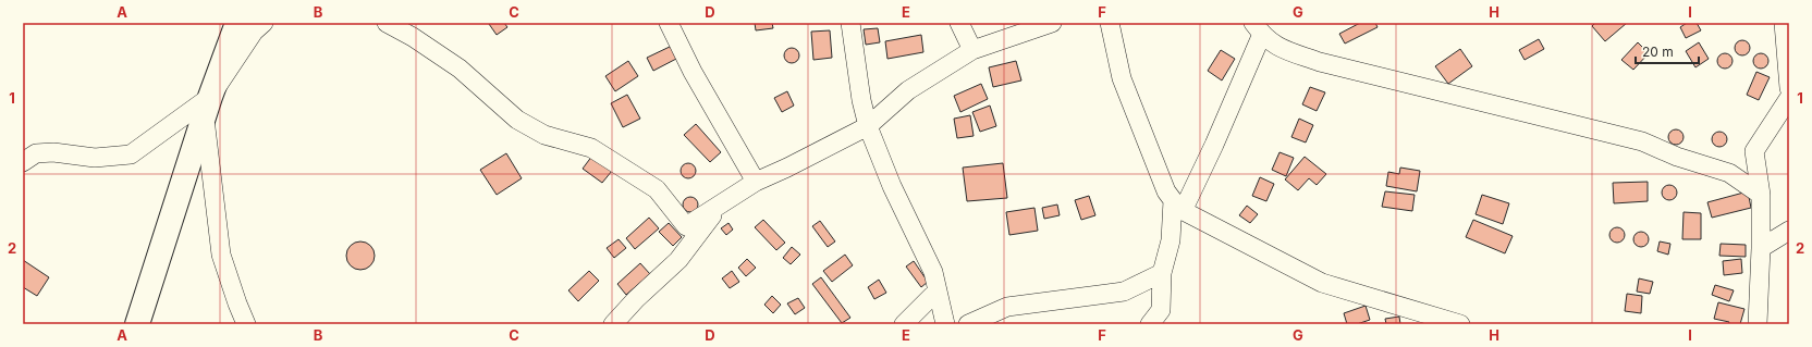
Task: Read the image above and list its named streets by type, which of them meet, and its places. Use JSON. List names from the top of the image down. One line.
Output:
{"scale_bar":"20 m","grid":{"columns":["A","B","C","D","E","F","G","H","I"],"rows":["1","2"]}}
